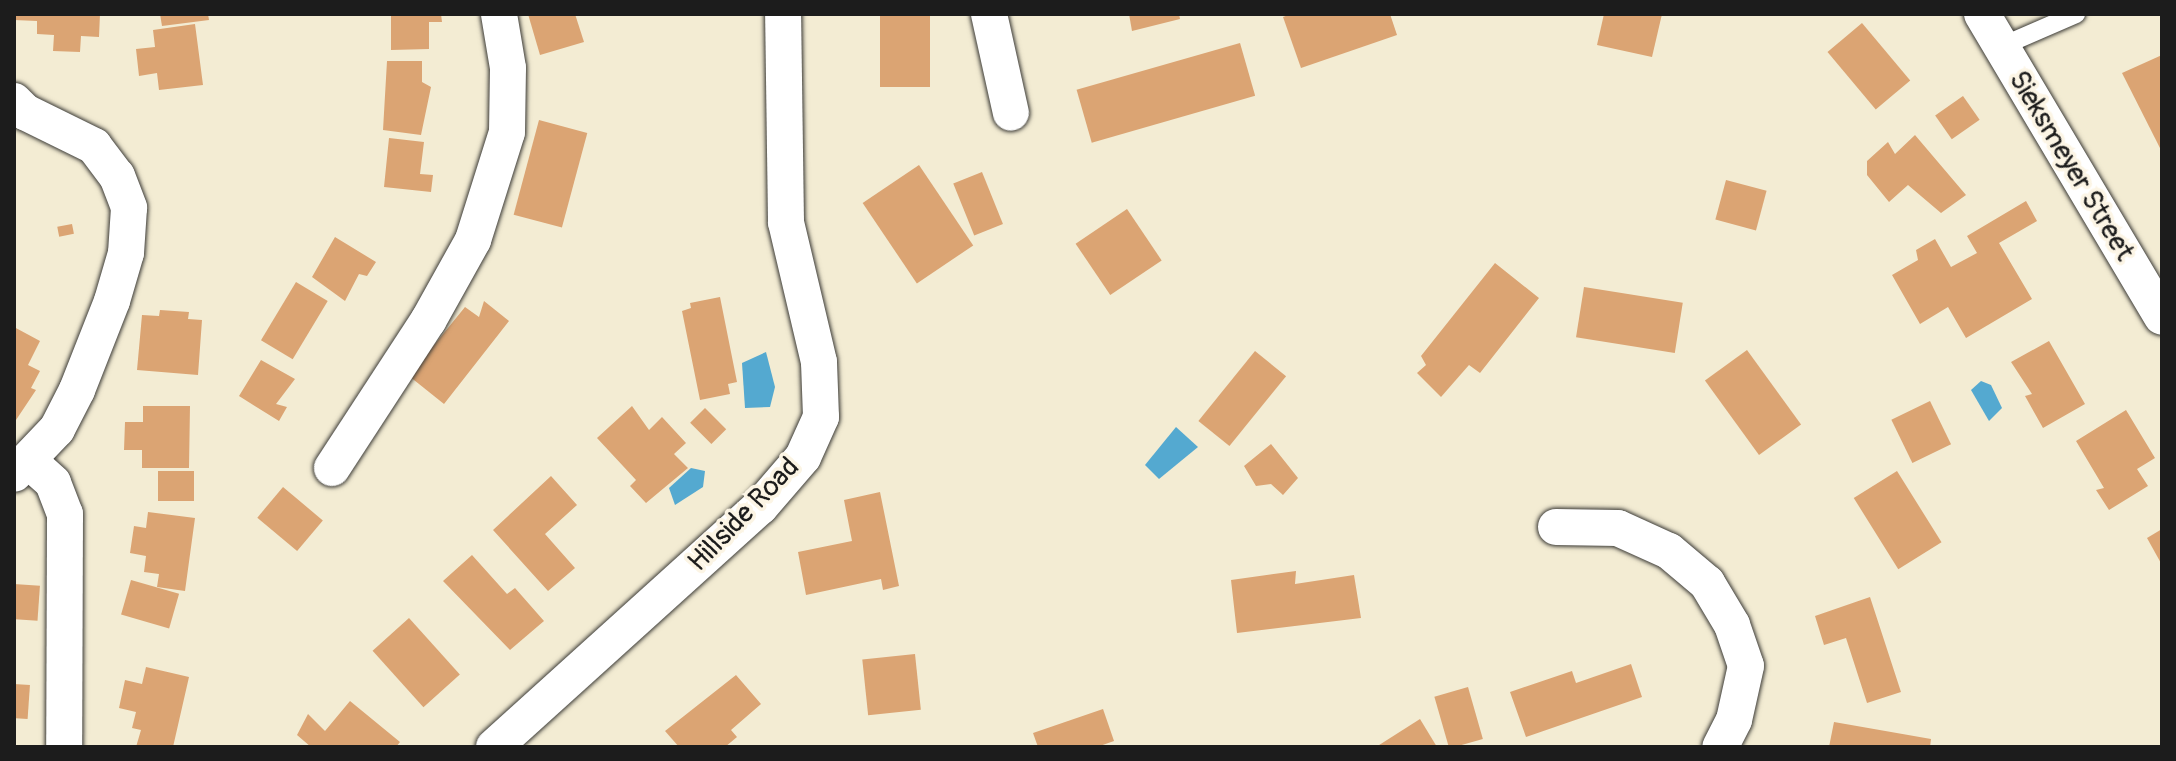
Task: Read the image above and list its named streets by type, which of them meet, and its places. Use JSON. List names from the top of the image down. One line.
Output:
{"streets":{"street":["Sieksmeyer Street","Hillside Road"]}}
